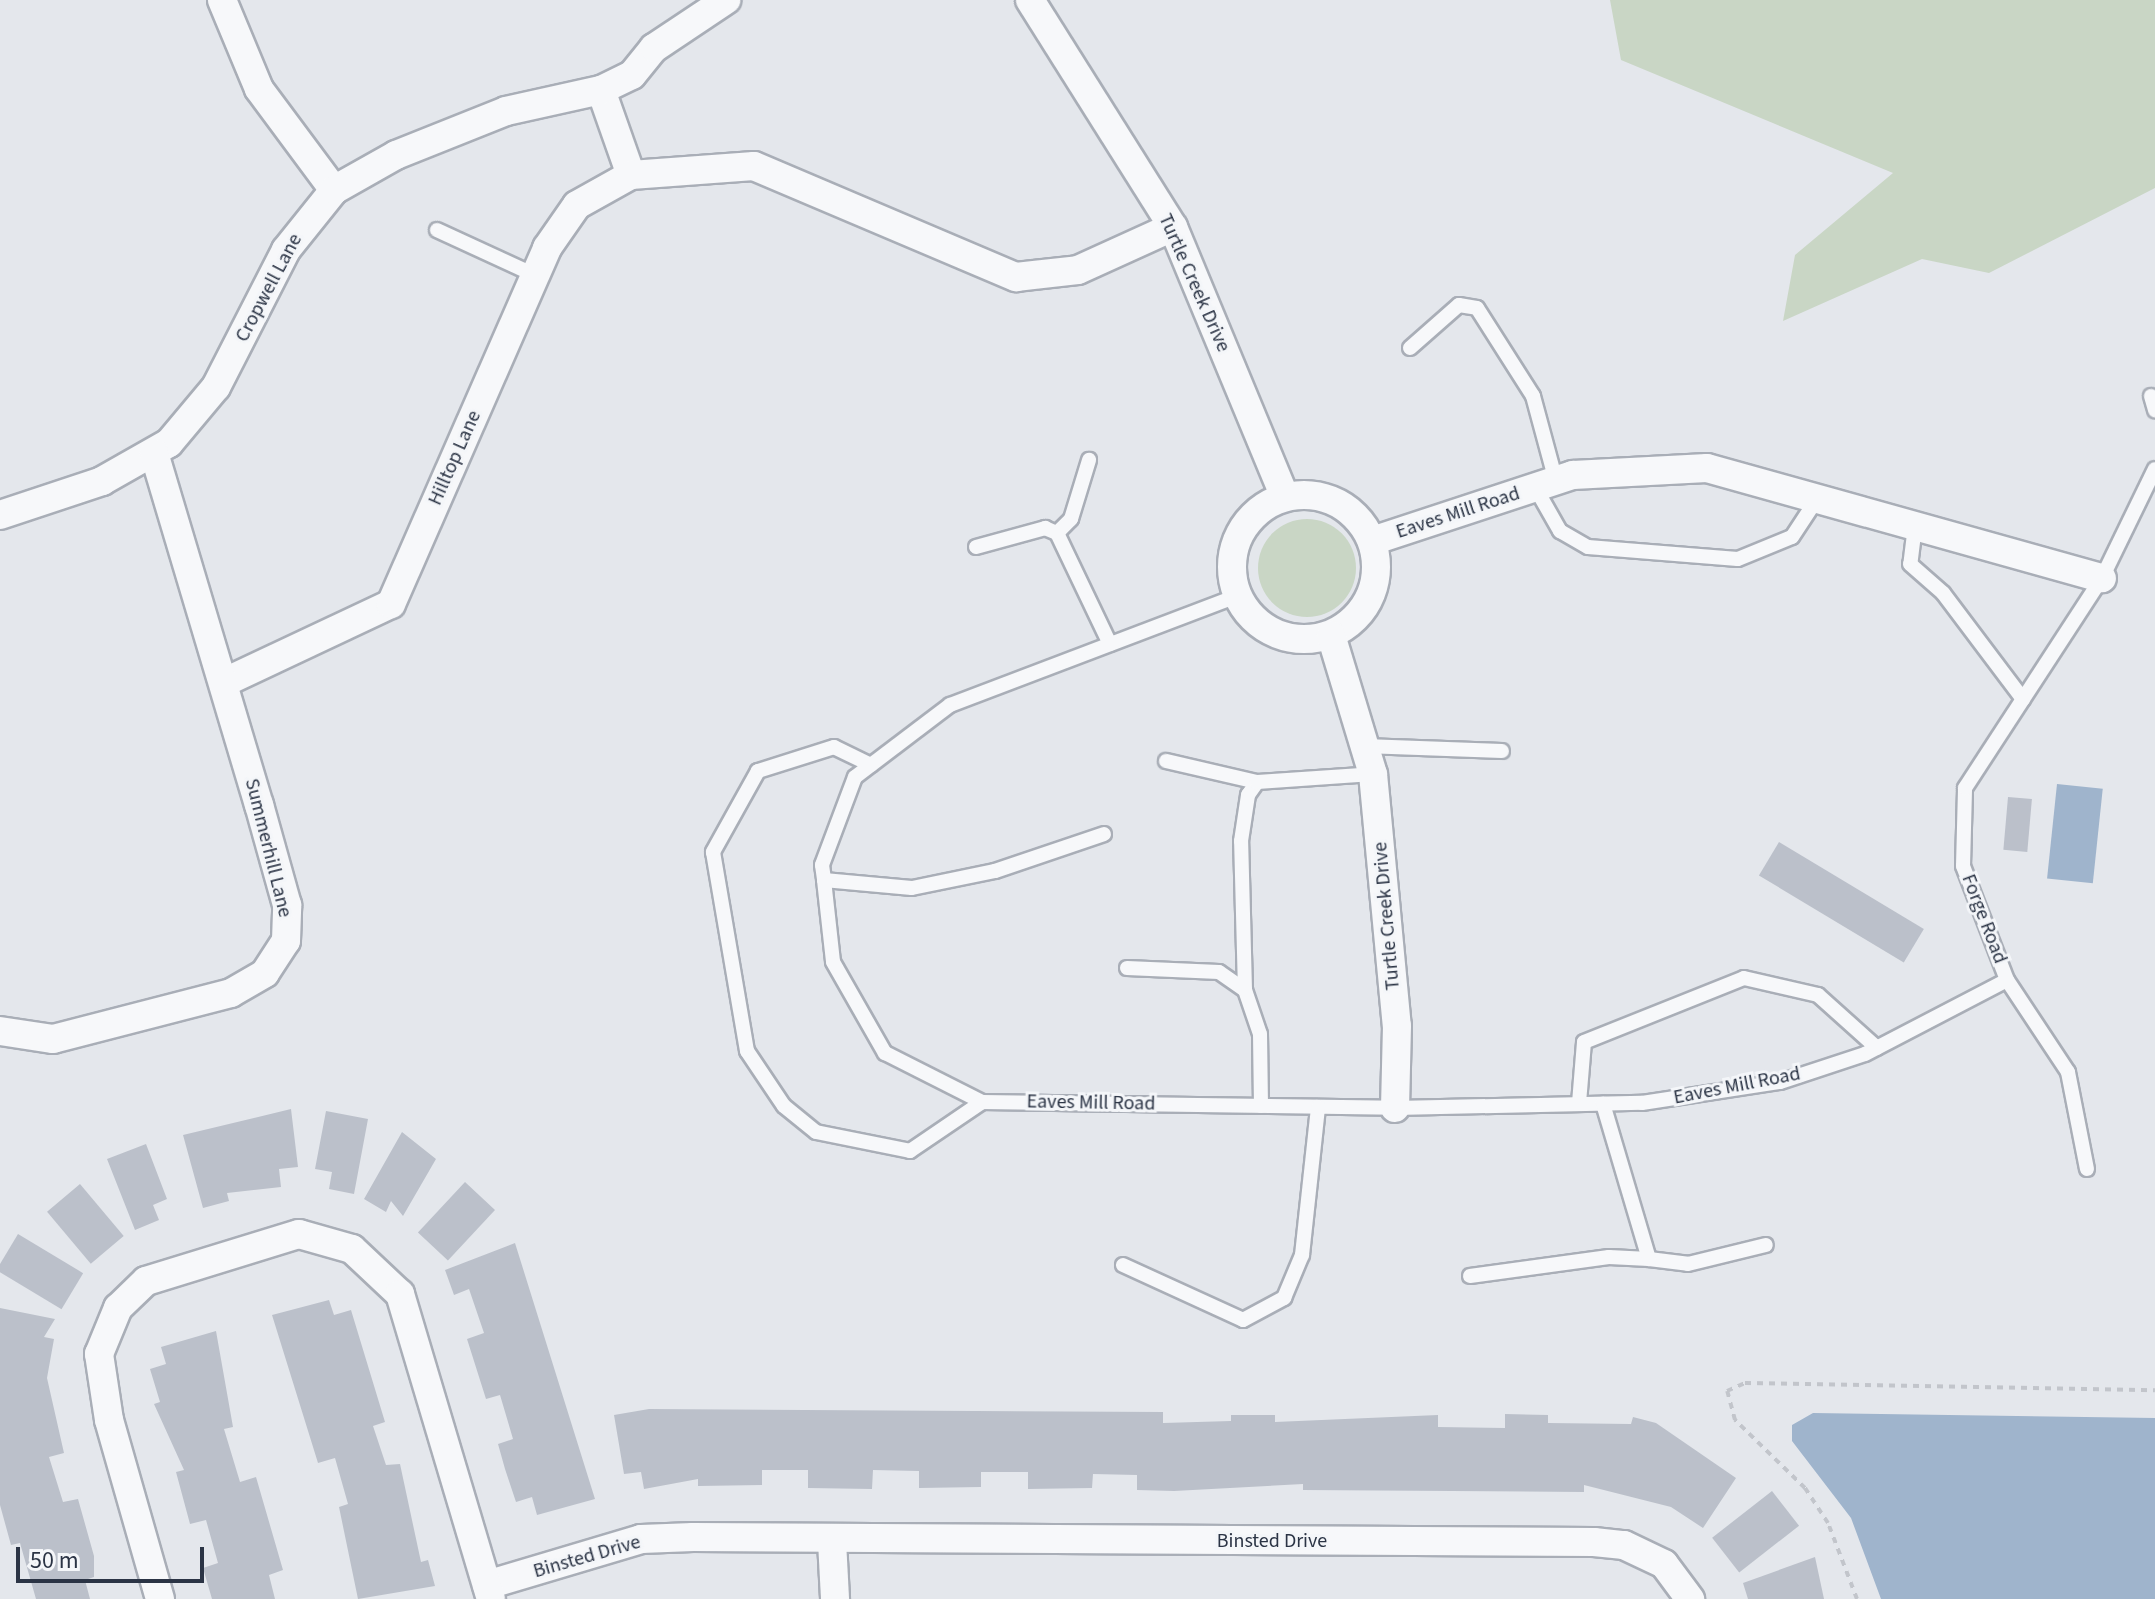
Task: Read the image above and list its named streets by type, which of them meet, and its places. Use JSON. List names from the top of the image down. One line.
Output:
{"streets":{"street":["Turtle Creek Drive","Cropwell Lane","Hilltop Lane","Eaves Mill Road","Summerhill Lane","Binsted Drive"],"lane":["Forge Road"]},"crossings":[["Turtle Creek Drive","Hilltop Lane"],["Turtle Creek Drive","Eaves Mill Road"],["Cropwell Lane","Summerhill Lane"],["Hilltop Lane","Summerhill Lane"],["Eaves Mill Road","Forge Road"]],"scale_bar":"50 m"}
